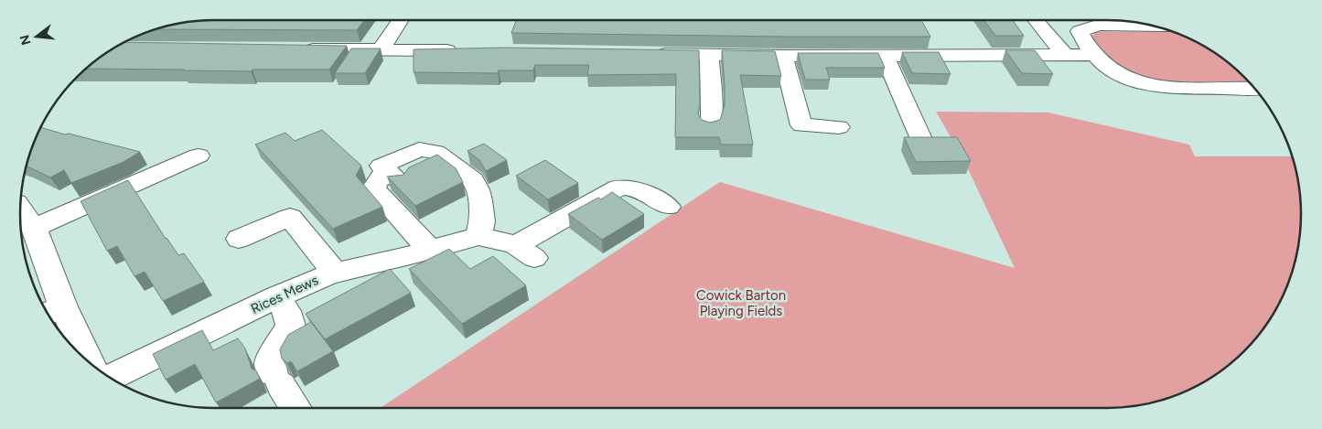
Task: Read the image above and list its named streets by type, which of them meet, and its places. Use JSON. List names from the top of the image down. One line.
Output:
{"streets":{"street":["Rices Mews"]},"parks":["Cowick Barton Playing Fields"],"north":"left"}
